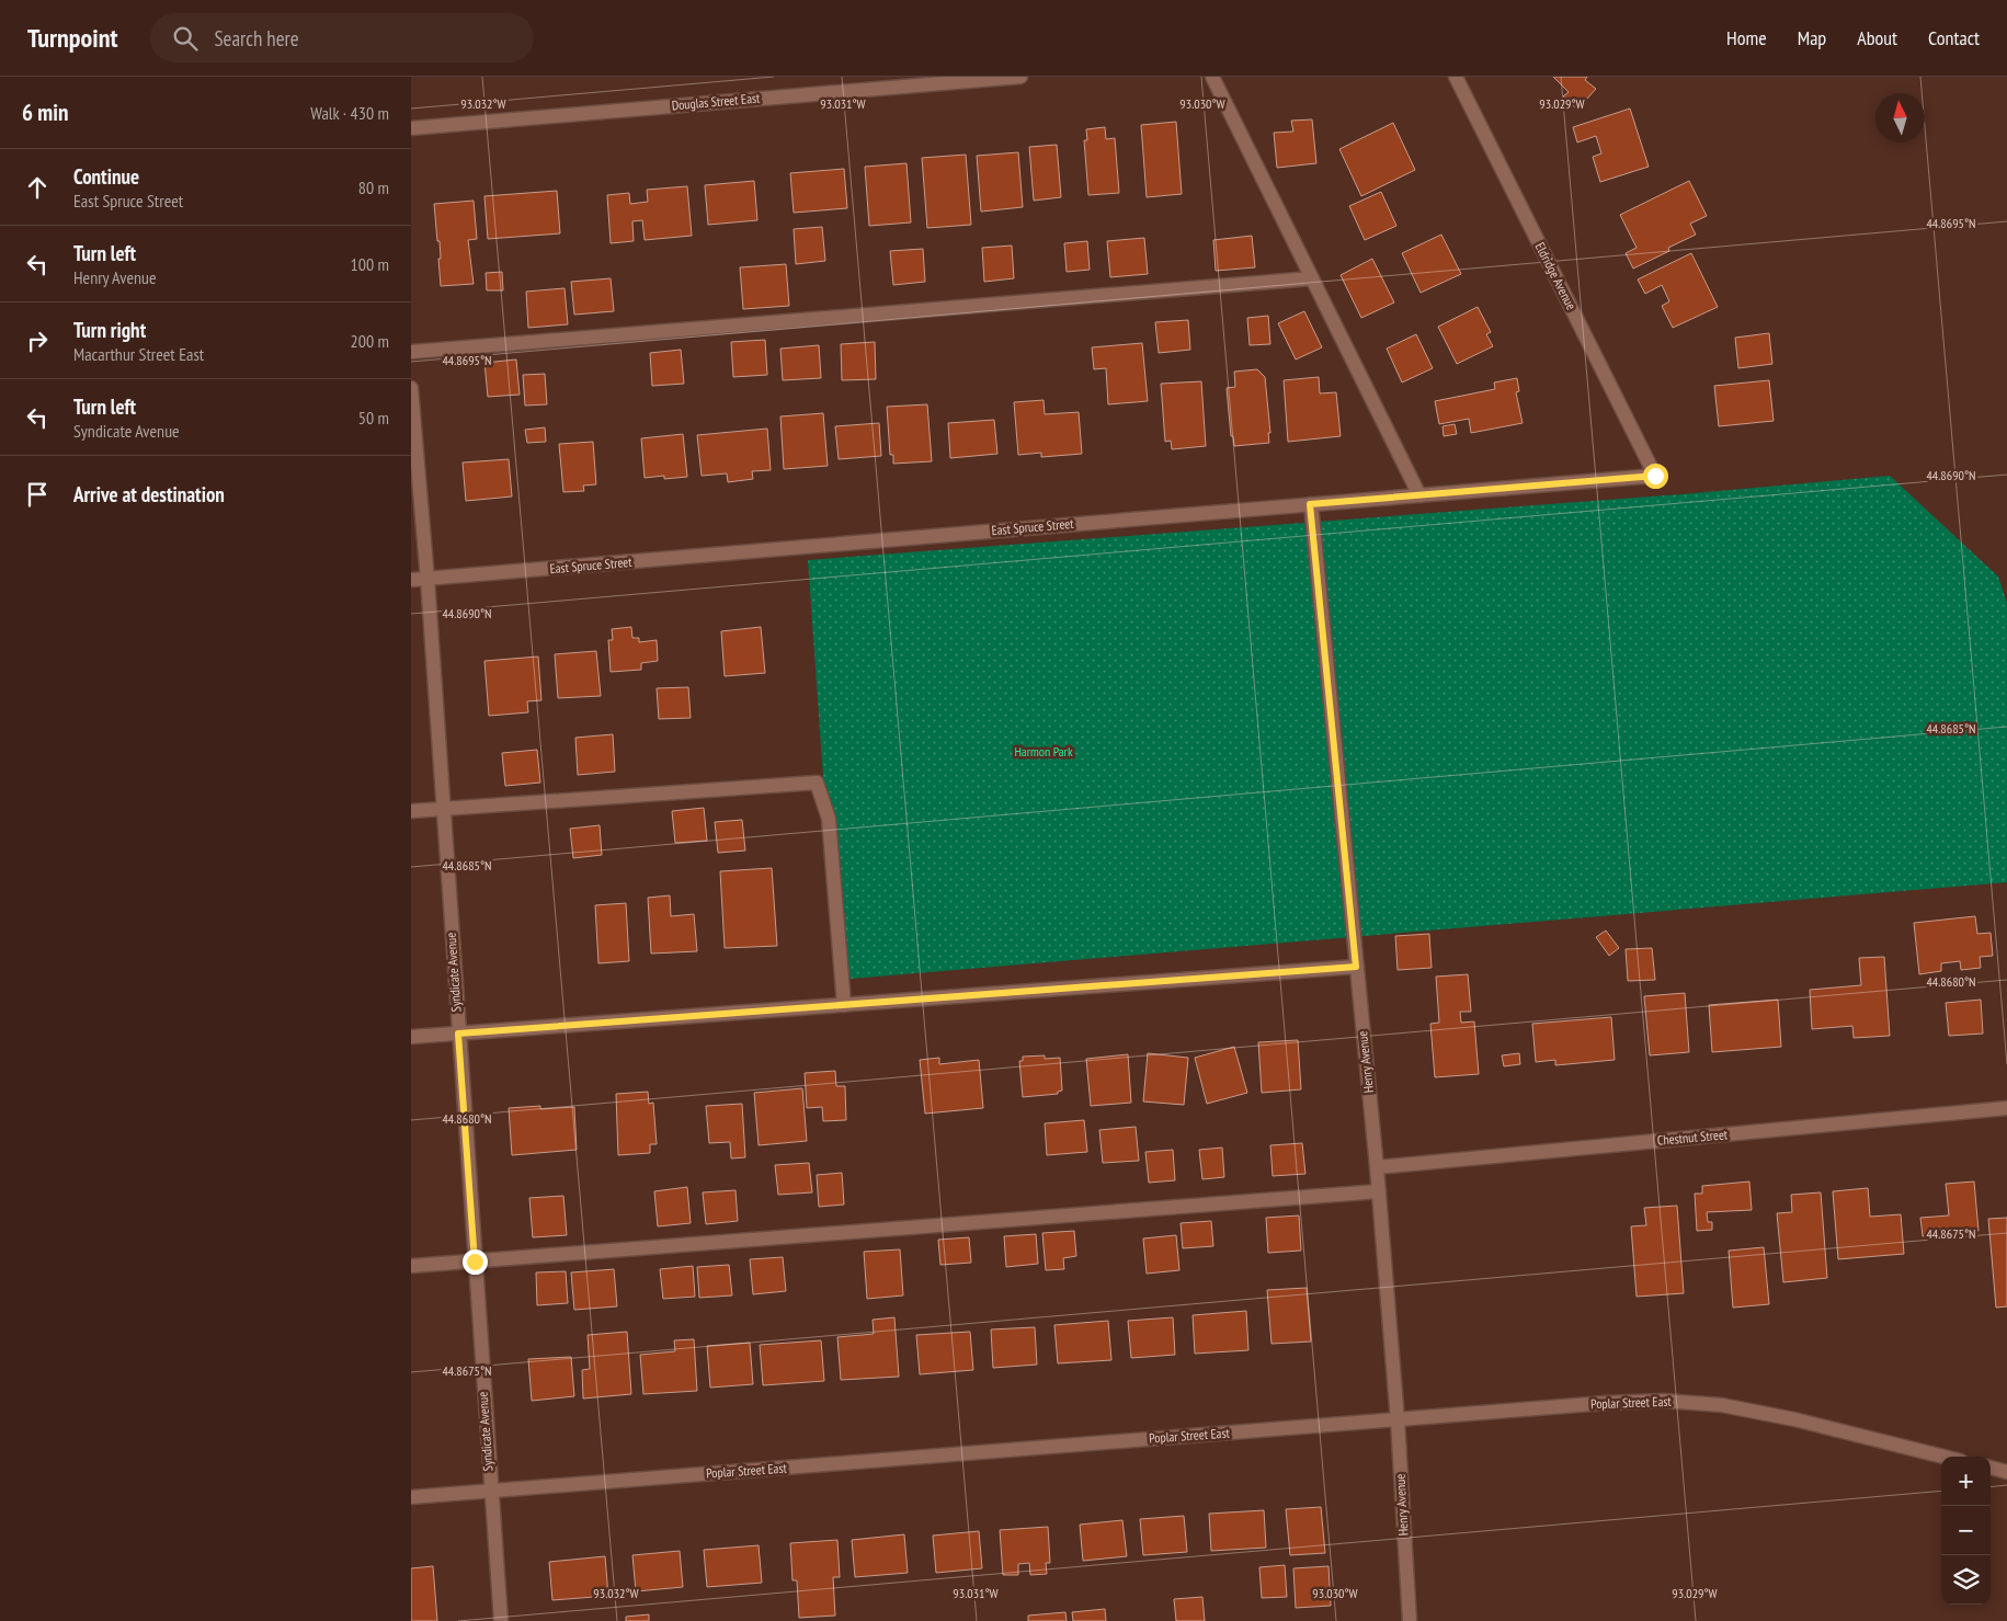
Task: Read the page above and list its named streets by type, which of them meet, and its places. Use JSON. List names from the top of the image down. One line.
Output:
{"streets":{"street":["Douglas Street East","Eldridge Avenue","East Spruce Street","Syndicate Avenue","Henry Avenue","Chestnut Street","Poplar Street East"]},"crossings":[["Eldridge Avenue","East Spruce Street"],["East Spruce Street","Syndicate Avenue"],["East Spruce Street","Henry Avenue"],["Syndicate Avenue","Poplar Street East"],["Henry Avenue","Chestnut Street"],["Henry Avenue","Poplar Street East"]],"parks":["Harmon Park"],"north":"top","page":{"header":"Turnpoint","search":"Search here","nav":["Home","Map","About","Contact"],"heading":["6 min","Walk · 430 m"],"list":[["Continue","East Spruce Street","80 m"],["Turn left","Henry Avenue","100 m"],["Turn right","Macarthur Street East","200 m"],["Turn left","Syndicate Avenue","50 m"],"Arrive at destination"],"map_buttons":["+","−"]},"coordinates":["93.032°W","93.031°W","93.030°W","93.029°W","44.8695°N","44.8690°N","44.8685°N","44.8680°N","44.8675°N"]}
